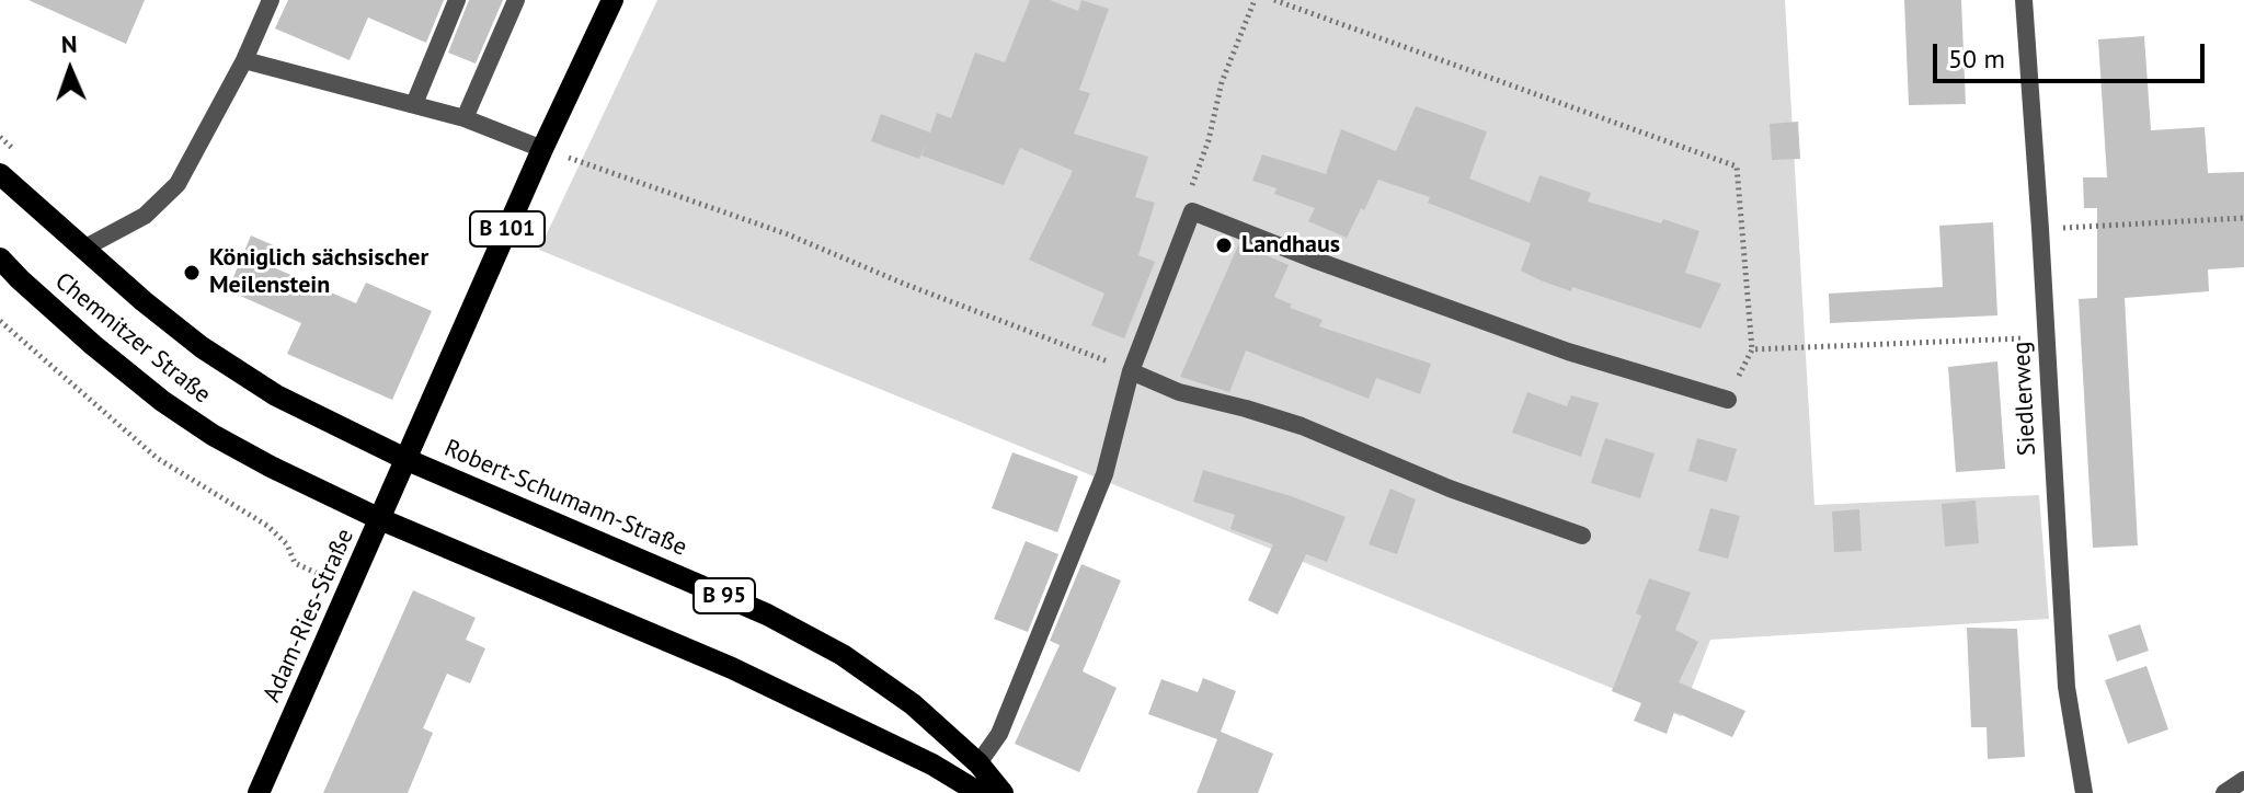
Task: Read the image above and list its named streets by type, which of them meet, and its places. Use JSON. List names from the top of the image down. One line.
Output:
{"streets":{"main road":["B 101","Chemnitzer Straße","Robert-Schumann-Straße","B 95","Adam-Ries-Straße"],"street":["Siedlerweg"]},"crossings":[["B 101","Chemnitzer Straße"],["B 101","Robert-Schumann-Straße"],["B 101","Adam-Ries-Straße"],["Chemnitzer Straße","Robert-Schumann-Straße"],["Chemnitzer Straße","B 95"],["Chemnitzer Straße","Adam-Ries-Straße"],["Robert-Schumann-Straße","Adam-Ries-Straße"],["B 95","Adam-Ries-Straße"]],"places":["Landhaus","Königlich sächsischer Meilenstein"],"scale_bar":"50 m","north":"top"}
